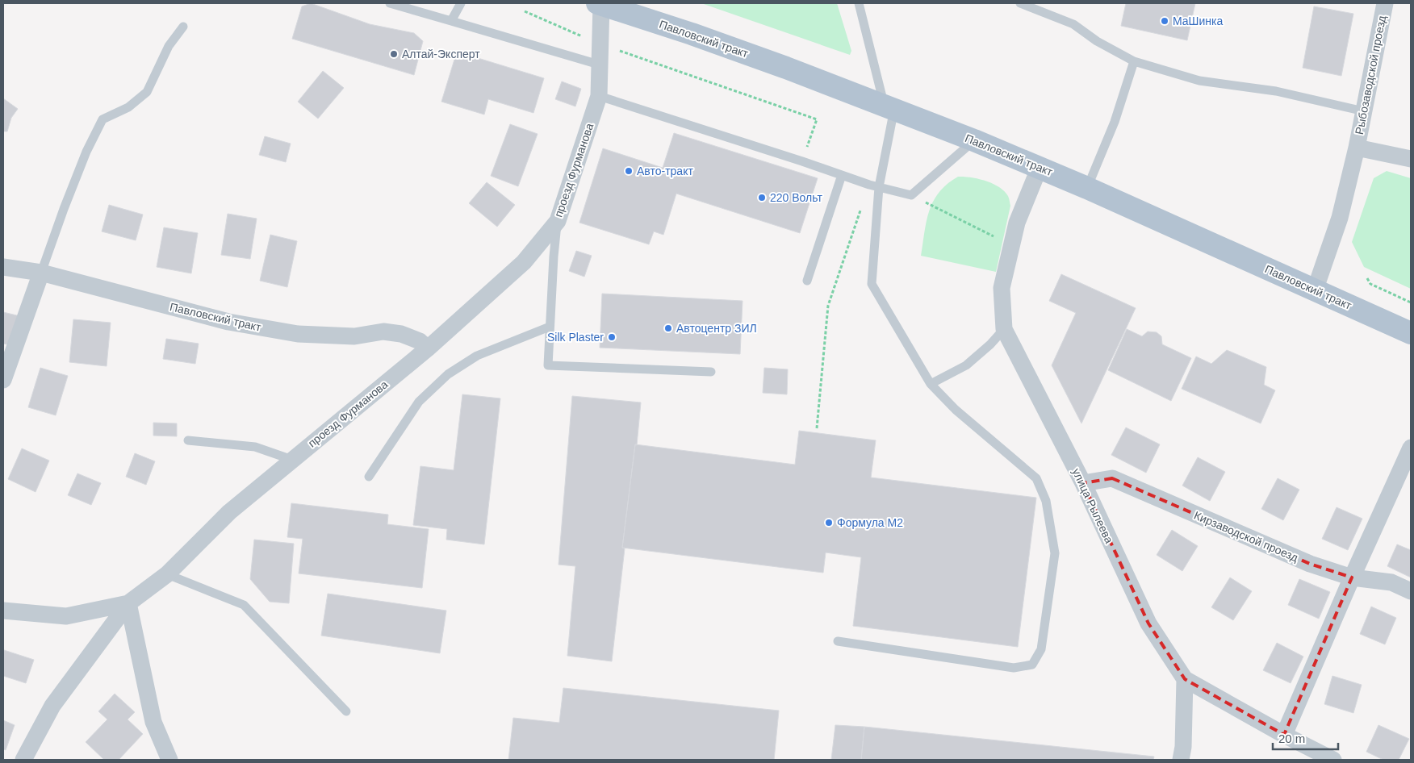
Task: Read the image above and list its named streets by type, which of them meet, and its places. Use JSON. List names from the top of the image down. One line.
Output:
{"streets":{"main road":["Павловский тракт"],"street":["Рыбозаводской проезд","проезд Фурманова","улица Рылеева","Кирзаводской проезд"]},"crossings":[["Павловский тракт","Рыбозаводской проезд"],["Павловский тракт","проезд Фурманова"],["Павловский тракт","улица Рылеева"],["улица Рылеева","Кирзаводской проезд"]],"places":["МаШинка","Алтай-Эксперт","Авто-тракт","220 Вольт","Автоцентр ЗИЛ","Silk Plaster","Формула М2"],"scale_bar":"20 m"}
